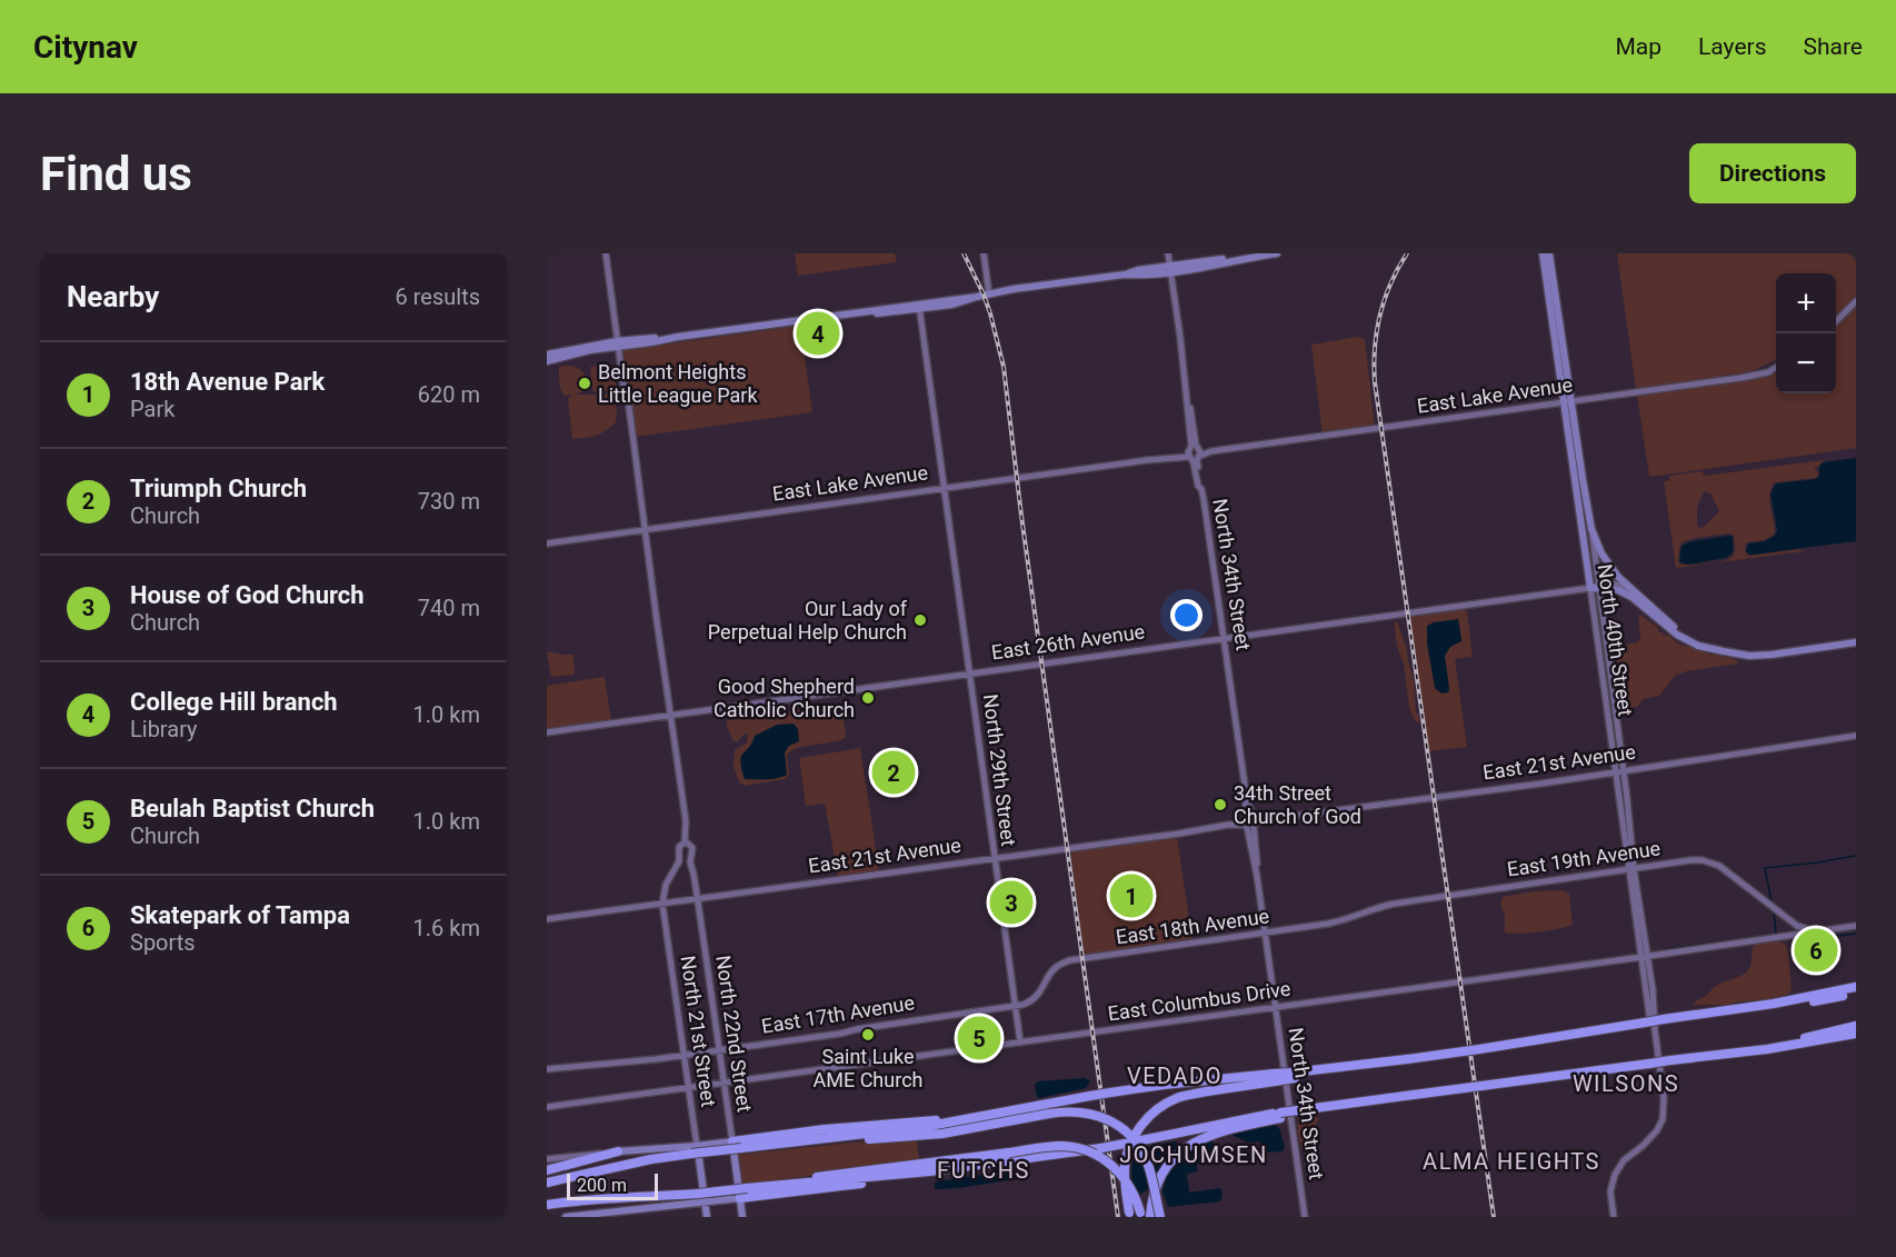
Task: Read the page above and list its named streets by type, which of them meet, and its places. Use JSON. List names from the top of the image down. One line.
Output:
{"streets":{"main road":["North 40th Street","North 21st Street","North 22nd Street"],"street":["East Lake Avenue","North 34th Street","East 26th Avenue","East 21st Avenue","North 29th Street","East 19th Avenue","East 18th Avenue","East Columbus Drive","East 17th Avenue"]},"crossings":[["East Lake Avenue","North 34th Street"],["East Lake Avenue","North 40th Street"],["East Lake Avenue","North 29th Street"],["North 34th Street","East 26th Avenue"],["North 34th Street","East 21st Avenue"],["North 34th Street","East 18th Avenue"],["North 34th Street","East Columbus Drive"],["North 40th Street","East 26th Avenue"],["North 40th Street","East 21st Avenue"],["North 40th Street","East 19th Avenue"],["North 40th Street","East Columbus Drive"],["East 26th Avenue","North 29th Street"],["East 21st Avenue","North 29th Street"],["East 21st Avenue","North 21st Street"],["East 21st Avenue","North 22nd Street"],["North 29th Street","East 18th Avenue"],["North 29th Street","East Columbus Drive"],["North 29th Street","East 17th Avenue"],["East 19th Avenue","East 18th Avenue"],["East 19th Avenue","East Columbus Drive"],["East 18th Avenue","East 17th Avenue"],["East Columbus Drive","North 21st Street"],["East Columbus Drive","North 22nd Street"],["East 17th Avenue","North 21st Street"],["East 17th Avenue","North 22nd Street"],["North 21st Street","North 22nd Street"]],"districts":["VEDADO","WILSONS","JOCHUMSEN","ALMA HEIGHTS","FUTCHS"],"places":["Belmont Heights Little League Park","Our Lady of Perpetual Help Church","Good Shepherd Catholic Church","34th Street Church of God","Saint Luke AME Church"],"scale_bar":"200 m","page":{"header":"Citynav","nav":["Map","Layers","Share"],"buttons":"Directions","title":"Find us","heading":["Nearby","6 results"],"map_buttons":["+","−"],"pins":["4","2","1","3","6","5"],"list":[{"mark":"1","name":"18th Avenue Park","note":"Park","value":"620 m"},{"mark":"2","name":"Triumph Church","note":"Church","value":"730 m"},{"mark":"3","name":"House of God Church","note":"Church","value":"740 m"},{"mark":"4","name":"College Hill branch","note":"Library","value":"1.0 km"},{"mark":"5","name":"Beulah Baptist Church","note":"Church","value":"1.0 km"},{"mark":"6","name":"Skatepark of Tampa","note":"Sports","value":"1.6 km"}],"scale":"200 m"}}
